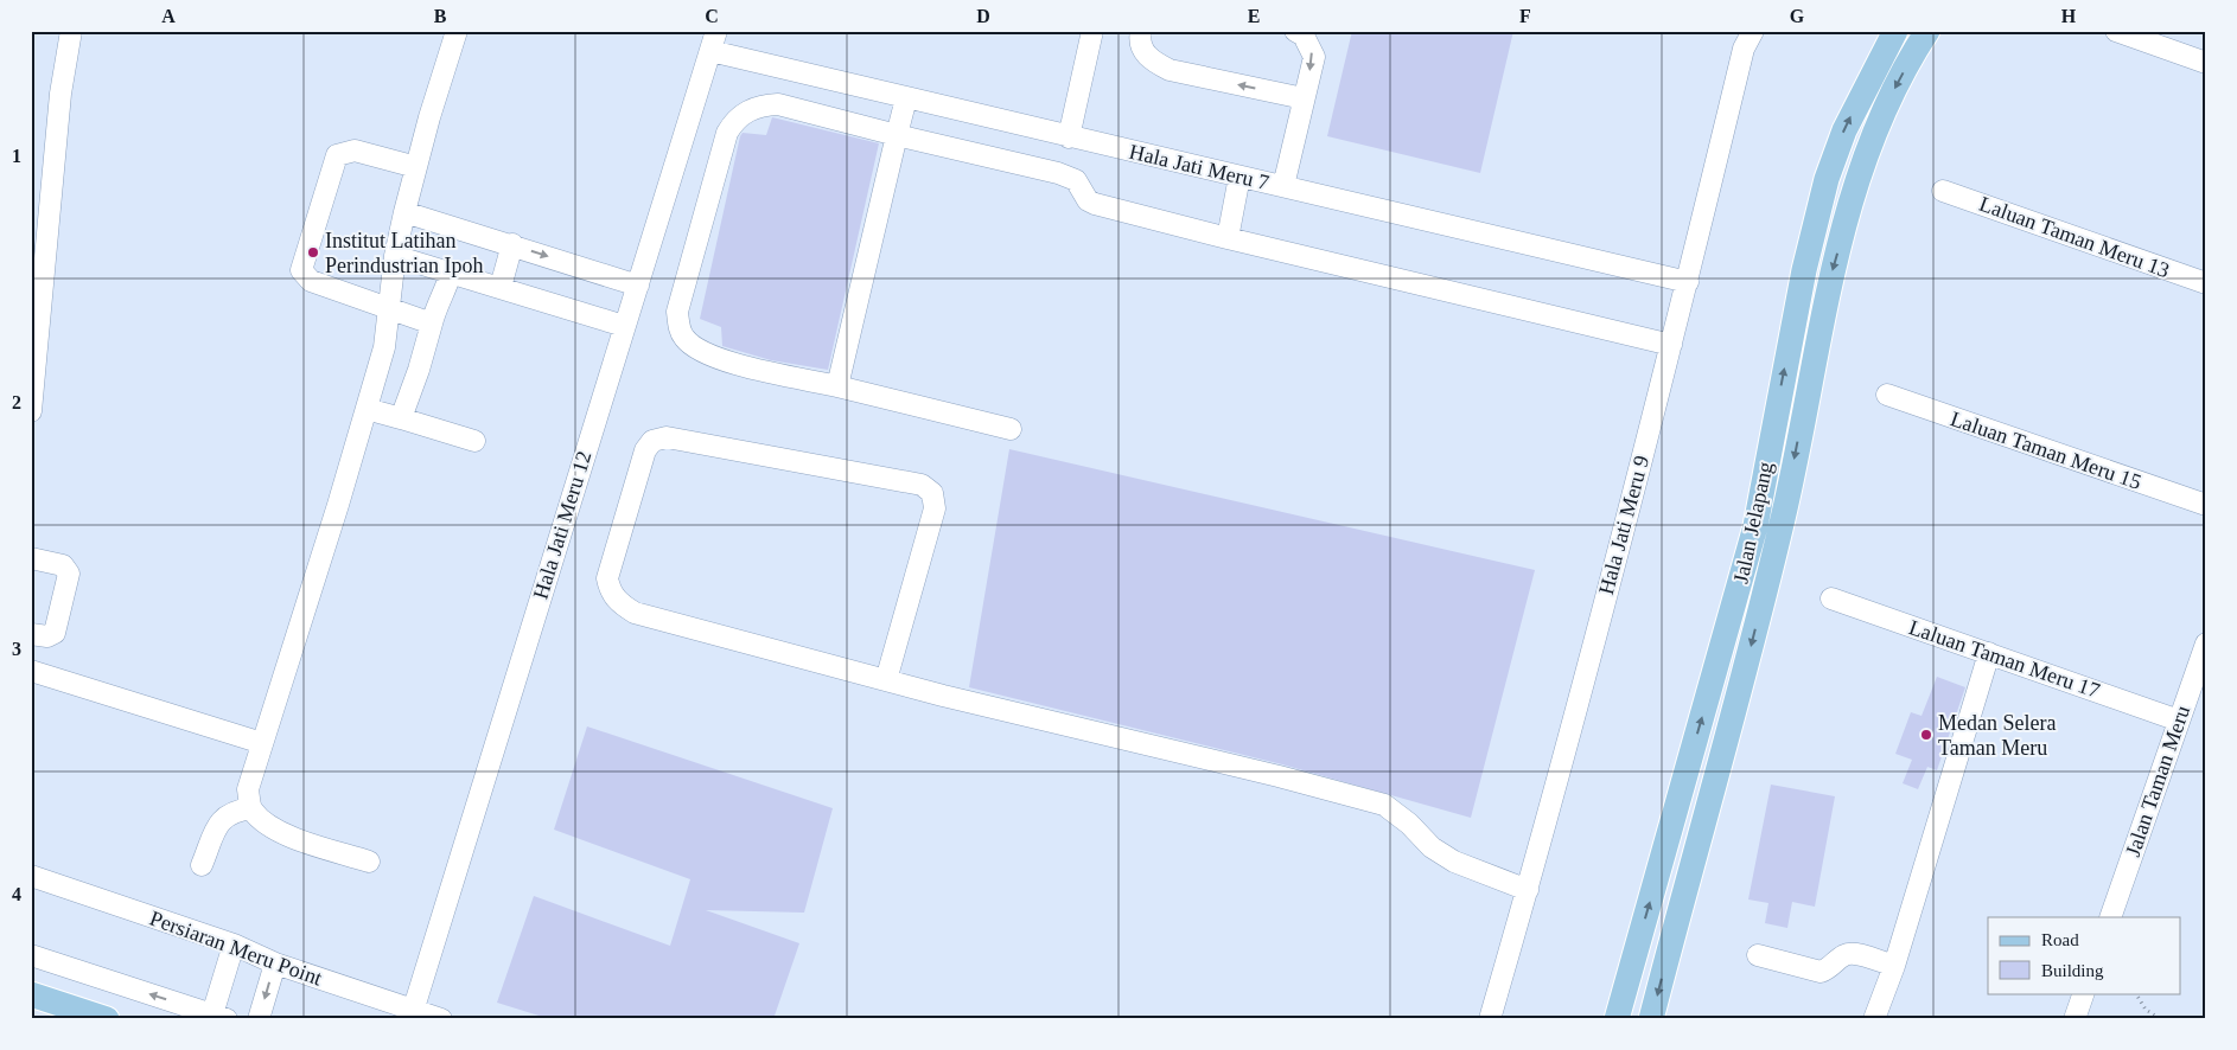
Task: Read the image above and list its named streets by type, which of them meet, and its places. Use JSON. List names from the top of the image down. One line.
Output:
{"streets":{"main road":["Jalan Jelapang"],"street":["Hala Jati Meru 7","Laluan Taman Meru 13","Laluan Taman Meru 15","Hala Jati Meru 12","Hala Jati Meru 9","Laluan Taman Meru 17","Jalan Taman Meru","Persiaran Meru Point"]},"crossings":[["Hala Jati Meru 7","Hala Jati Meru 12"],["Hala Jati Meru 7","Hala Jati Meru 9"],["Hala Jati Meru 12","Persiaran Meru Point"],["Laluan Taman Meru 17","Jalan Taman Meru"]],"places":["Institut Latihan Perindustrian Ipoh","Medan Selera Taman Meru"],"legend":["Road","Building"],"grid":{"columns":["A","B","C","D","E","F","G","H"],"rows":["1","2","3","4"]}}
